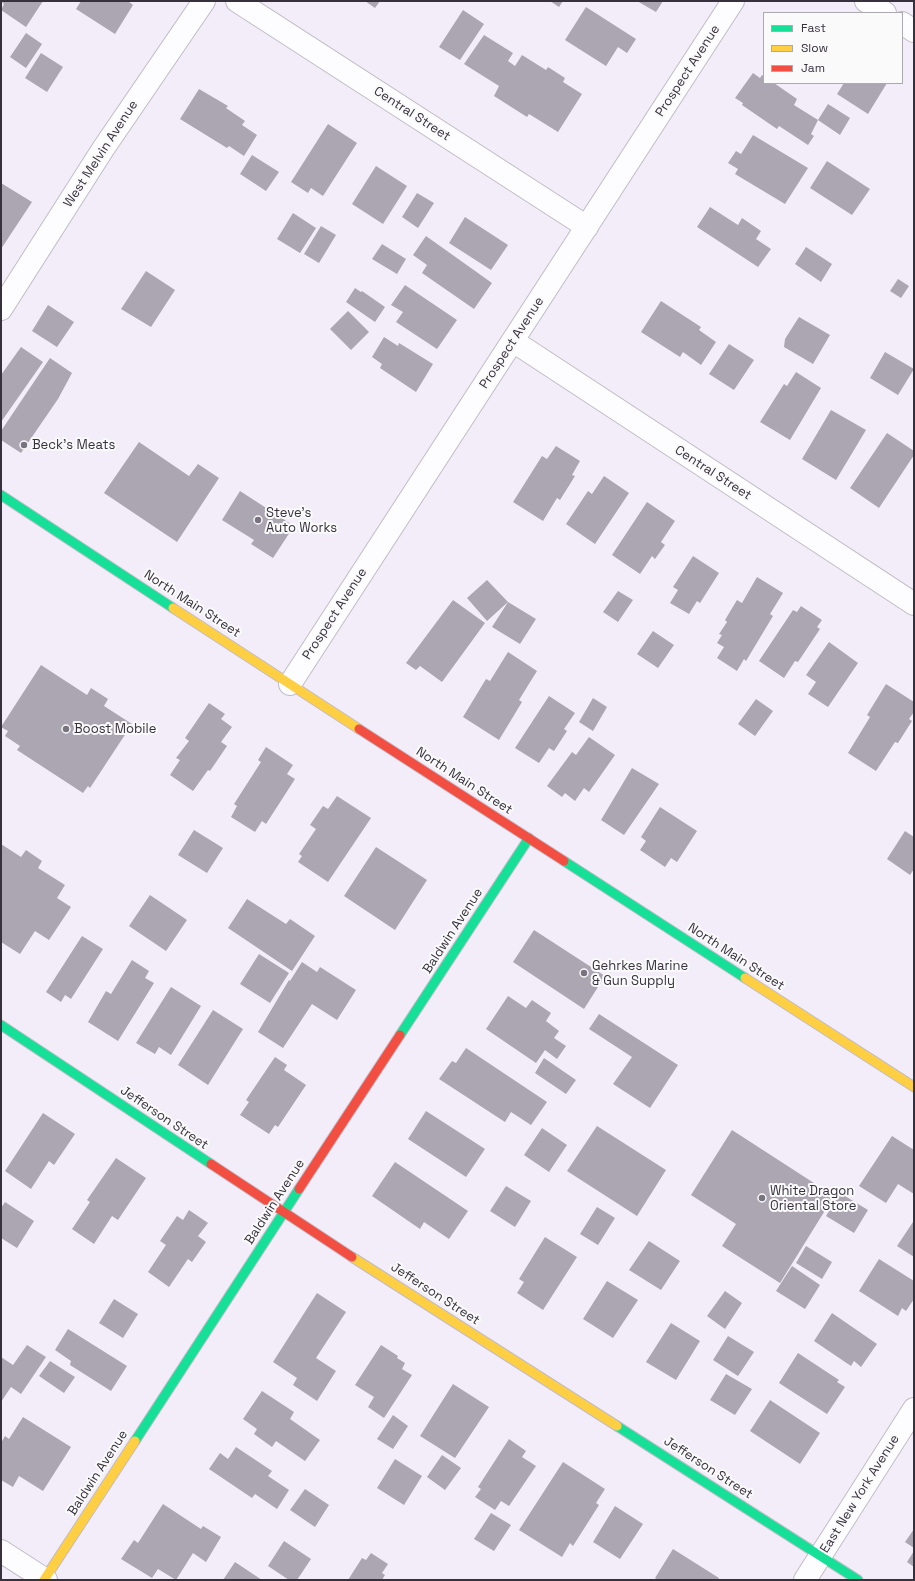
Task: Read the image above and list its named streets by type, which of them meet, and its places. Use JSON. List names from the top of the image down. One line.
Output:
{"streets":{"street":["Prospect Avenue","Central Street","West Melvin Avenue","North Main Street","Baldwin Avenue","Jefferson Street","East New York Avenue"]},"crossings":[["Prospect Avenue","Central Street"],["Prospect Avenue","North Main Street"],["North Main Street","Baldwin Avenue"],["Baldwin Avenue","Jefferson Street"],["Jefferson Street","East New York Avenue"]],"places":["Beck's Meats","Steve's Auto Works","Boost Mobile","Gehrkes Marine & Gun Supply","White Dragon Oriental Store"],"legend":["Fast","Slow","Jam"]}
